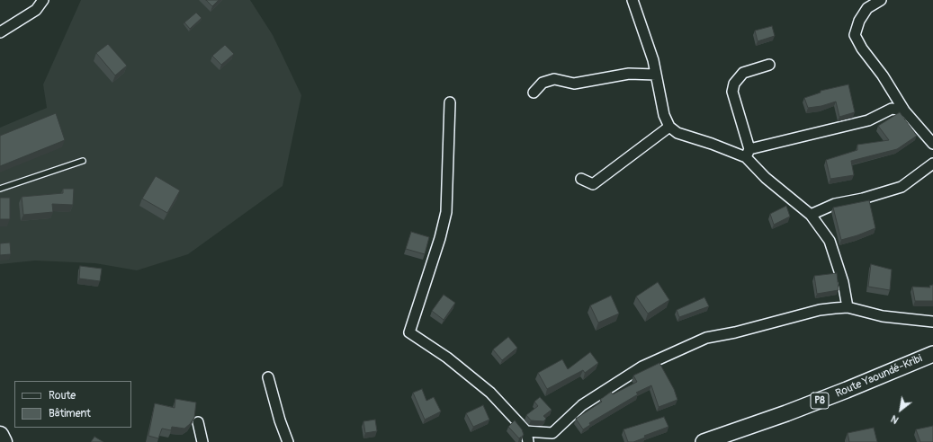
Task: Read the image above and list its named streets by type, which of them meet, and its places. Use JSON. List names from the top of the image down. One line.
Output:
{"streets":{"main road":["Route Yaoundé-Kribi","P8"]},"legend":["Route","Bâtiment"],"north":"bottom left"}
